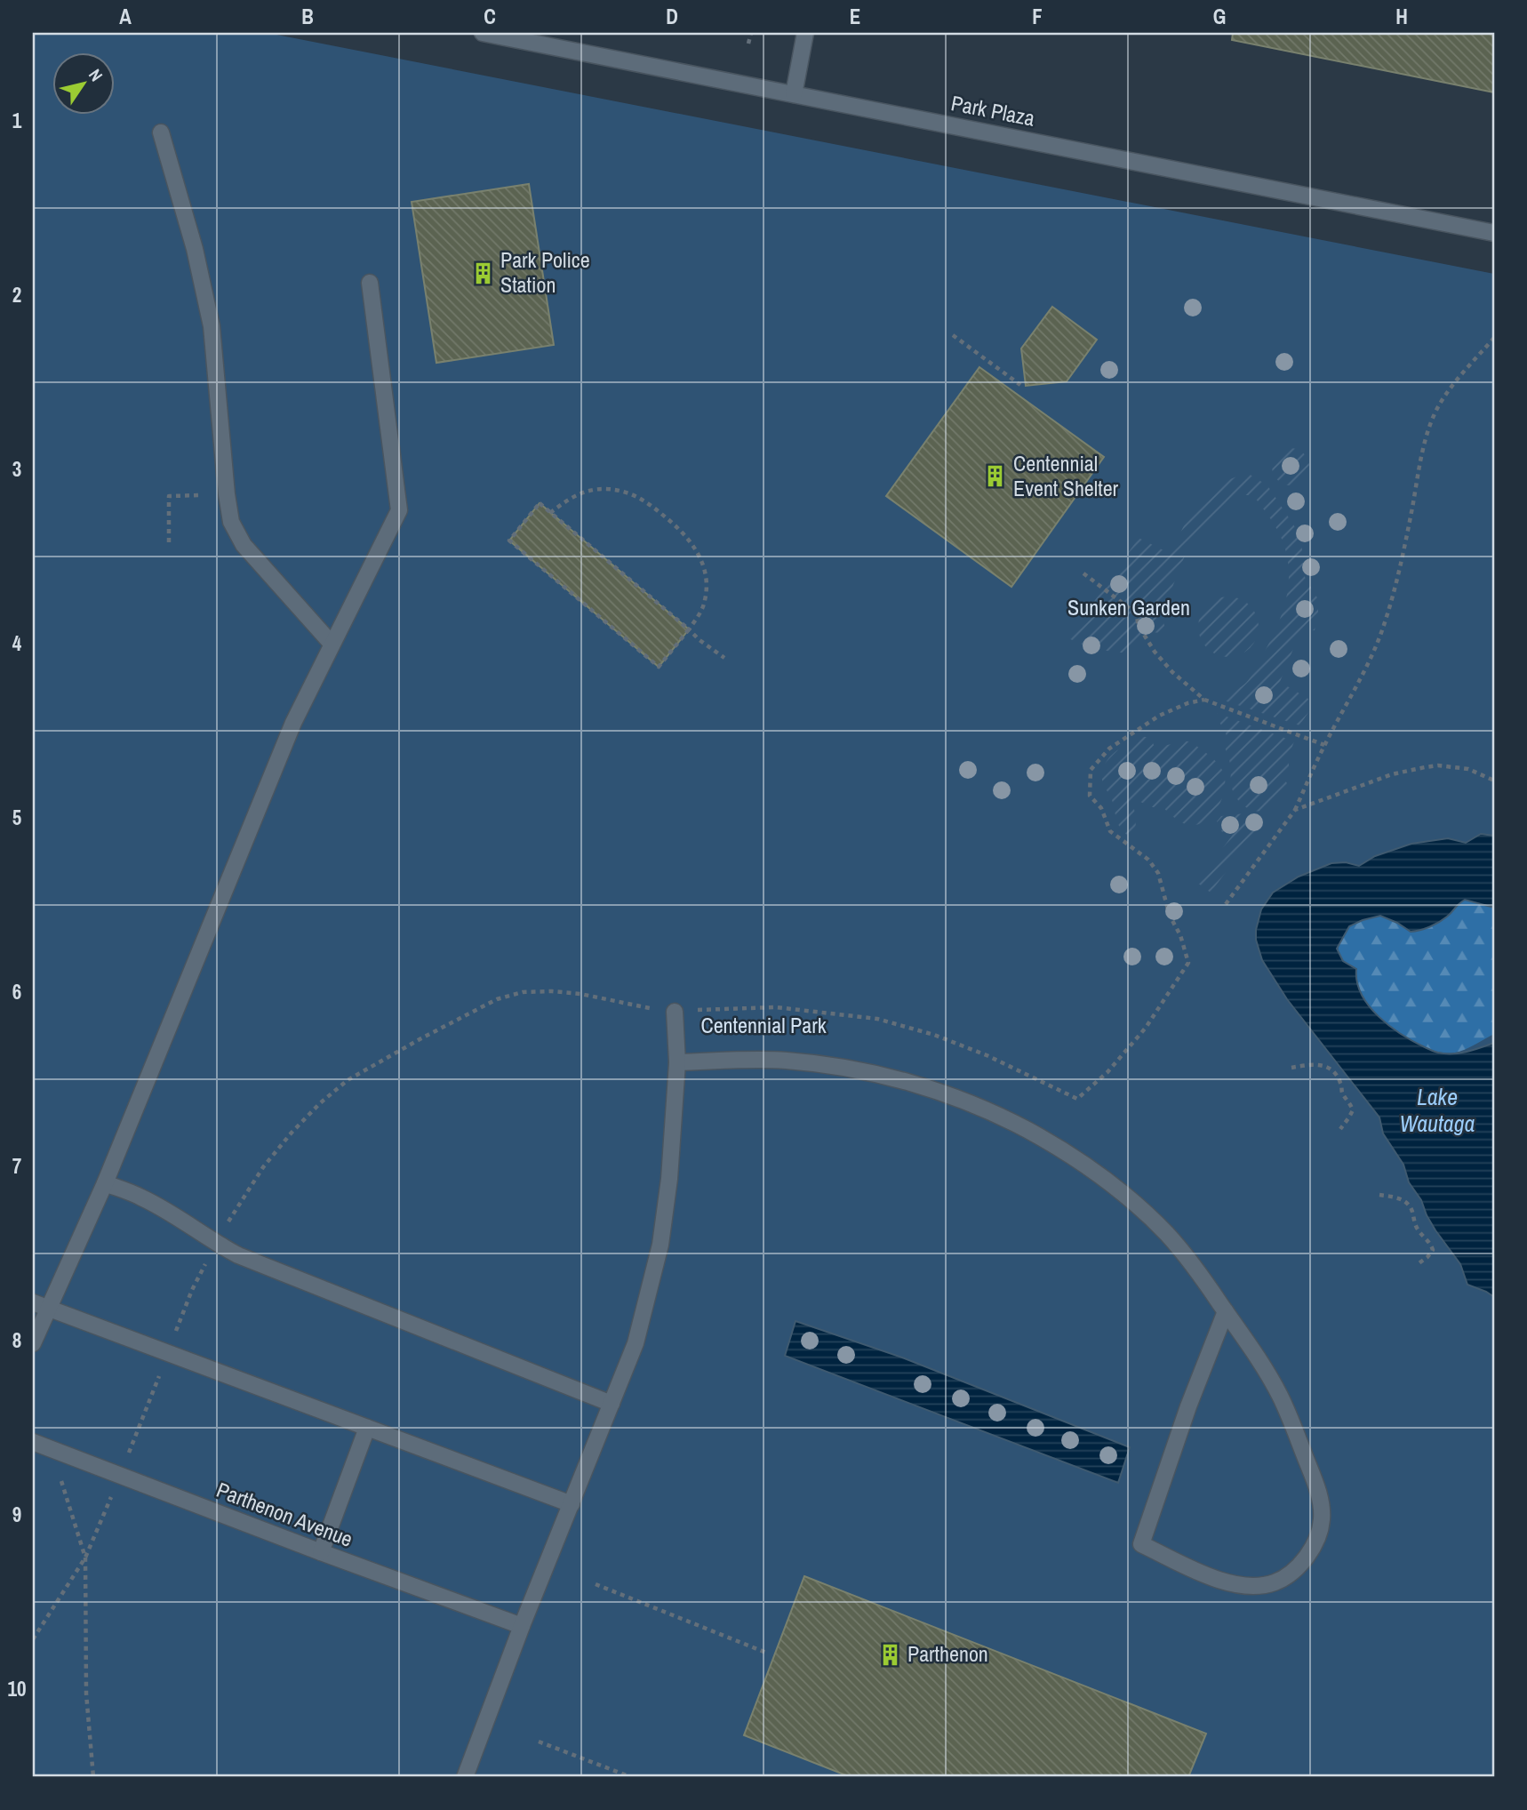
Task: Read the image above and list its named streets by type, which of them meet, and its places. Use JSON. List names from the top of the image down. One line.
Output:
{"streets":{"street":["Park Plaza","Parthenon Avenue"]},"water":["Lake Wautaga"],"parks":["Sunken Garden","Centennial Park"],"places":{"building":["Park Police Station","Centennial Event Shelter","Parthenon"]},"north":"top right","grid":{"columns":["A","B","C","D","E","F","G","H"],"rows":["1","2","3","4","5","6","7","8","9","10"]}}
